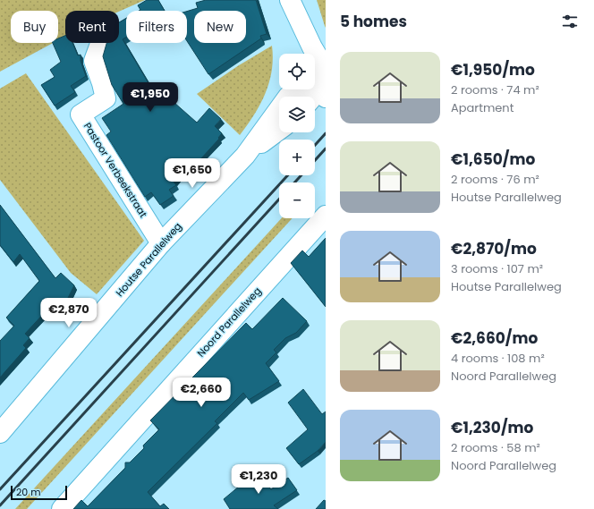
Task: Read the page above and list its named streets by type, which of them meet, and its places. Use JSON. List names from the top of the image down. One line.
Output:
{"streets":{"street":["Pastoor Verbeekstraat","Houtse Parallelweg","Noord Parallelweg"]},"crossings":[["Pastoor Verbeekstraat","Houtse Parallelweg"]],"scale_bar":"20 m","page":{"heading":"5 homes","chip":["Buy","Rent","Filters","New"],"list":[{"name":"€1,950/mo","note":"2 rooms · 74 m² · Apartment"},{"name":"€1,650/mo","note":"2 rooms · 76 m² · Houtse Parallelweg"},{"name":"€2,870/mo","note":"3 rooms · 107 m² · Houtse Parallelweg"},{"name":"€2,660/mo","note":"4 rooms · 108 m² · Noord Parallelweg"},{"name":"€1,230/mo","note":"2 rooms · 58 m² · Noord Parallelweg"}],"map_buttons":["+","−"],"price":["€1,950","€1,650","€2,870","€2,660","€1,230"],"scale":"20 m"}}
